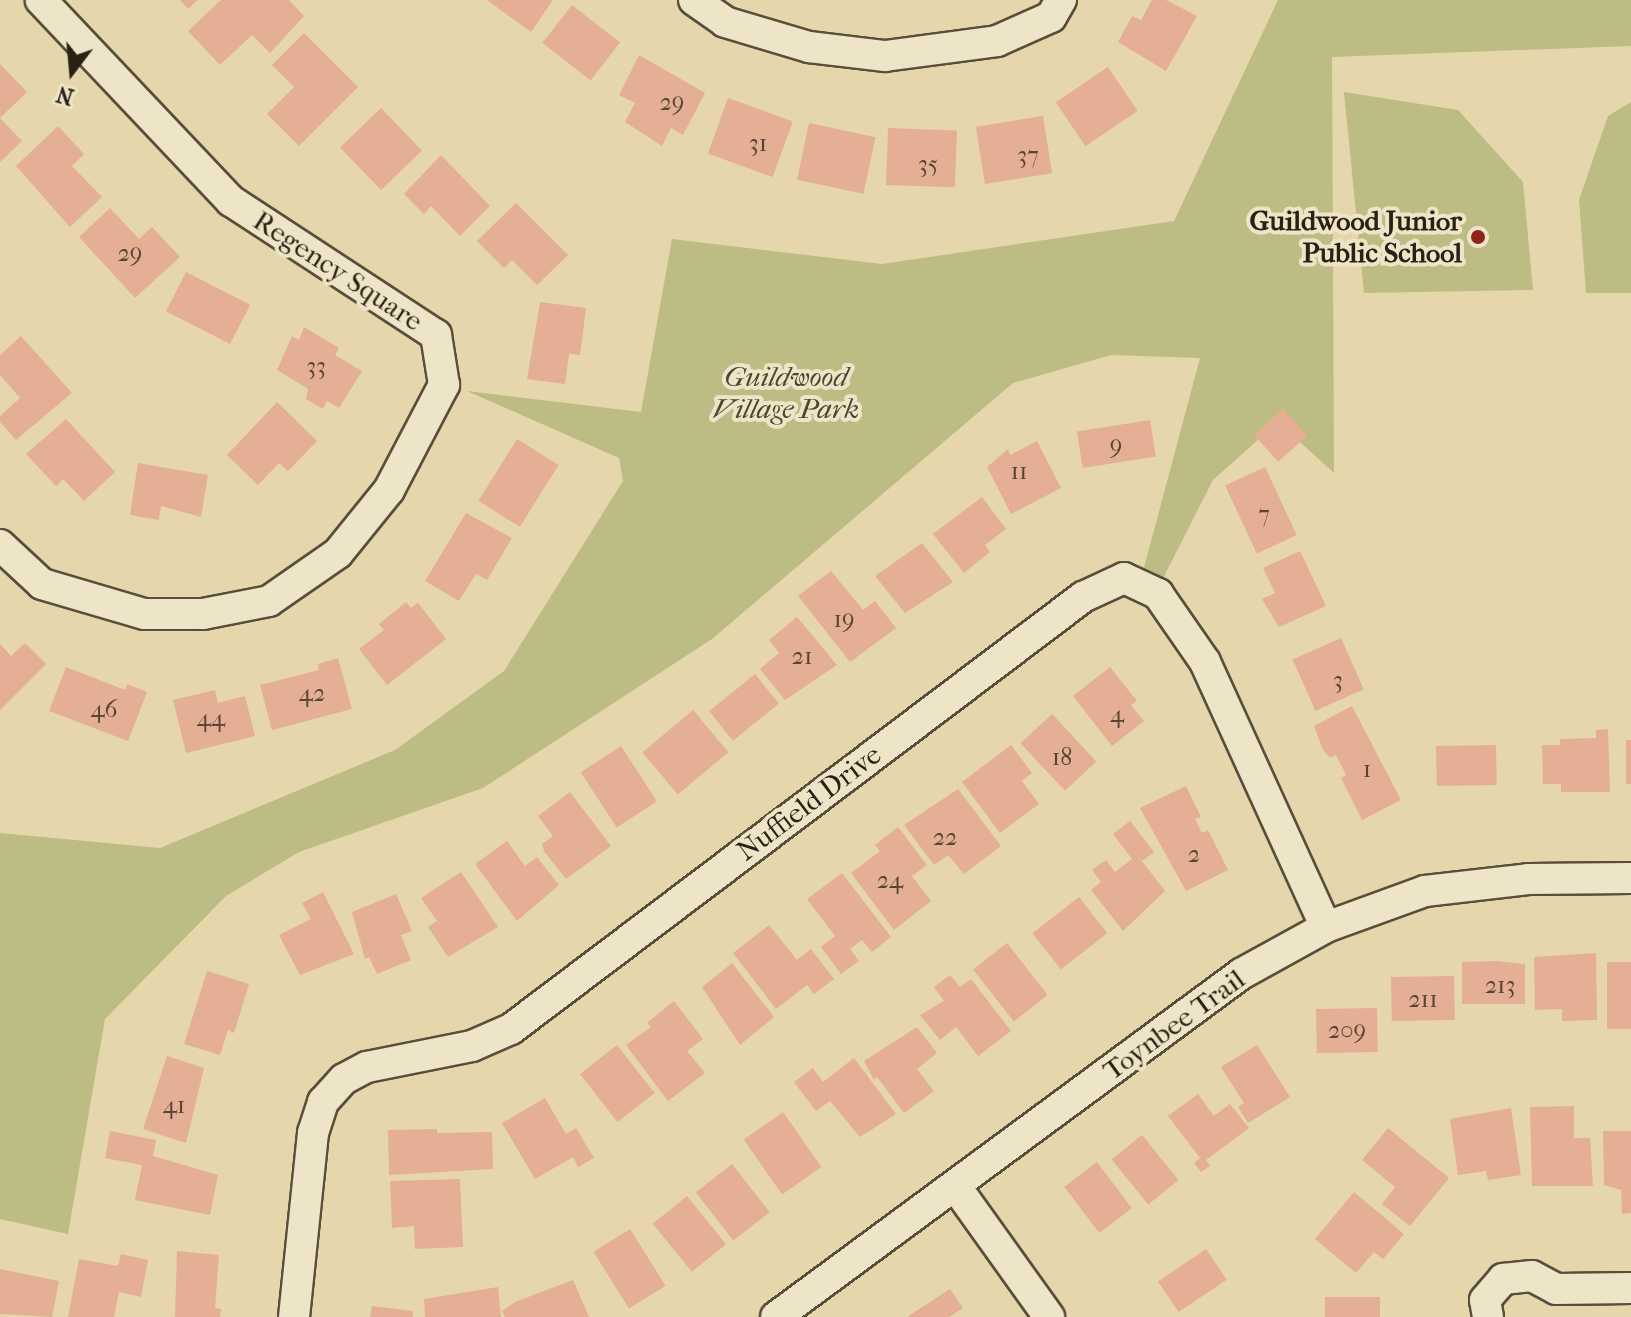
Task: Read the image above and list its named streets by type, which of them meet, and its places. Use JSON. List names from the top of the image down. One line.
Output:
{"streets":{"street":["Regency Square","Nuffield Drive","Toynbee Trail"]},"crossings":[["Nuffield Drive","Toynbee Trail"]],"parks":["Guildwood Village Park"],"places":["Guildwood Junior Public School"],"house_numbers":["29","31","37","35","29","33","9","11","7","19","21","3","42","46","4","44","18","1","22","2","24","213","211","209","41"],"north":"bottom"}
